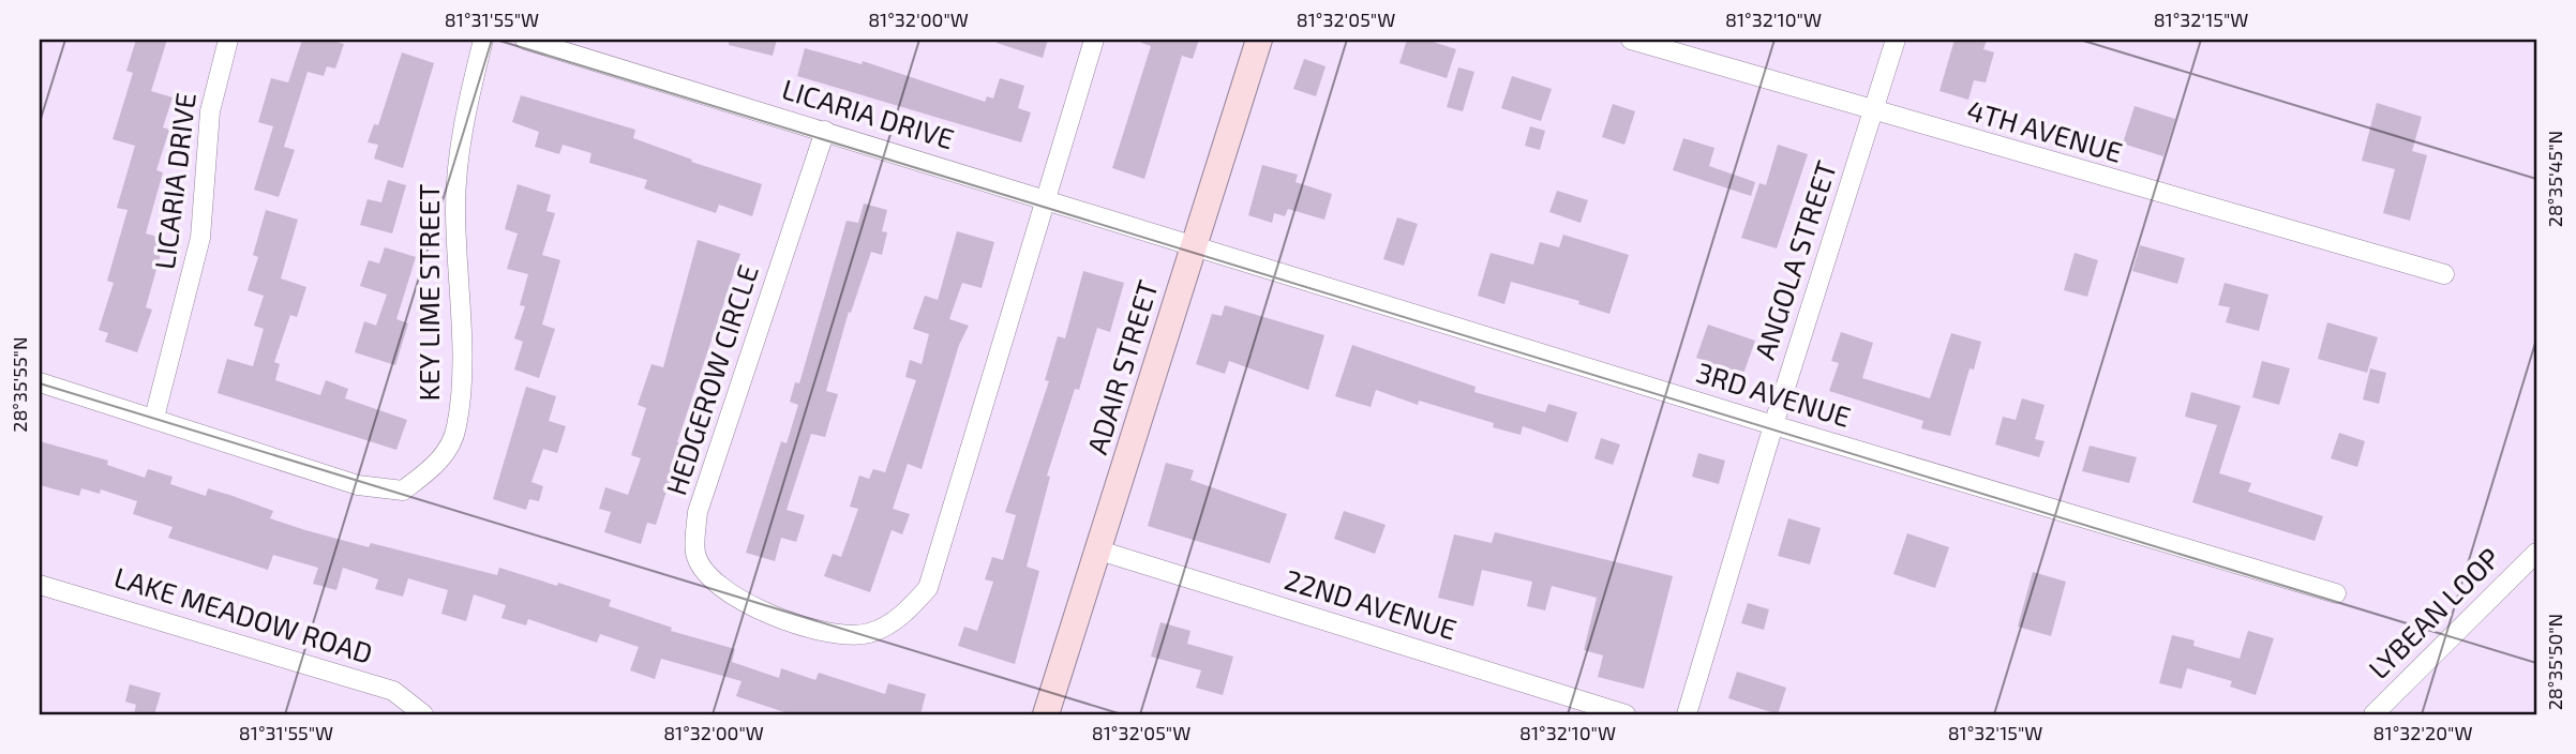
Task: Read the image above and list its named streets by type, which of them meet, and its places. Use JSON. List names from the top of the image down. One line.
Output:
{"streets":{"street":["LICARIA DRIVE","4TH AVENUE","ANGOLA STREET","KEY LIME STREET","ADAIR STREET","HEDGEROW CIRCLE","3RD AVENUE","22ND AVENUE","LYBEAN LOOP","LAKE MEADOW ROAD"]},"crossings":[["LICARIA DRIVE","KEY LIME STREET"],["LICARIA DRIVE","ADAIR STREET"],["LICARIA DRIVE","HEDGEROW CIRCLE"],["LICARIA DRIVE","3RD AVENUE"],["4TH AVENUE","ANGOLA STREET"],["ANGOLA STREET","3RD AVENUE"],["ADAIR STREET","3RD AVENUE"],["ADAIR STREET","22ND AVENUE"]],"coordinates":["81°31'55\"W","81°32'00\"W","81°32'05\"W","81°32'10\"W","81°32'15\"W","28°35'45\"N","28°35'55\"N","28°35'50\"N","81°32'20\"W"]}
